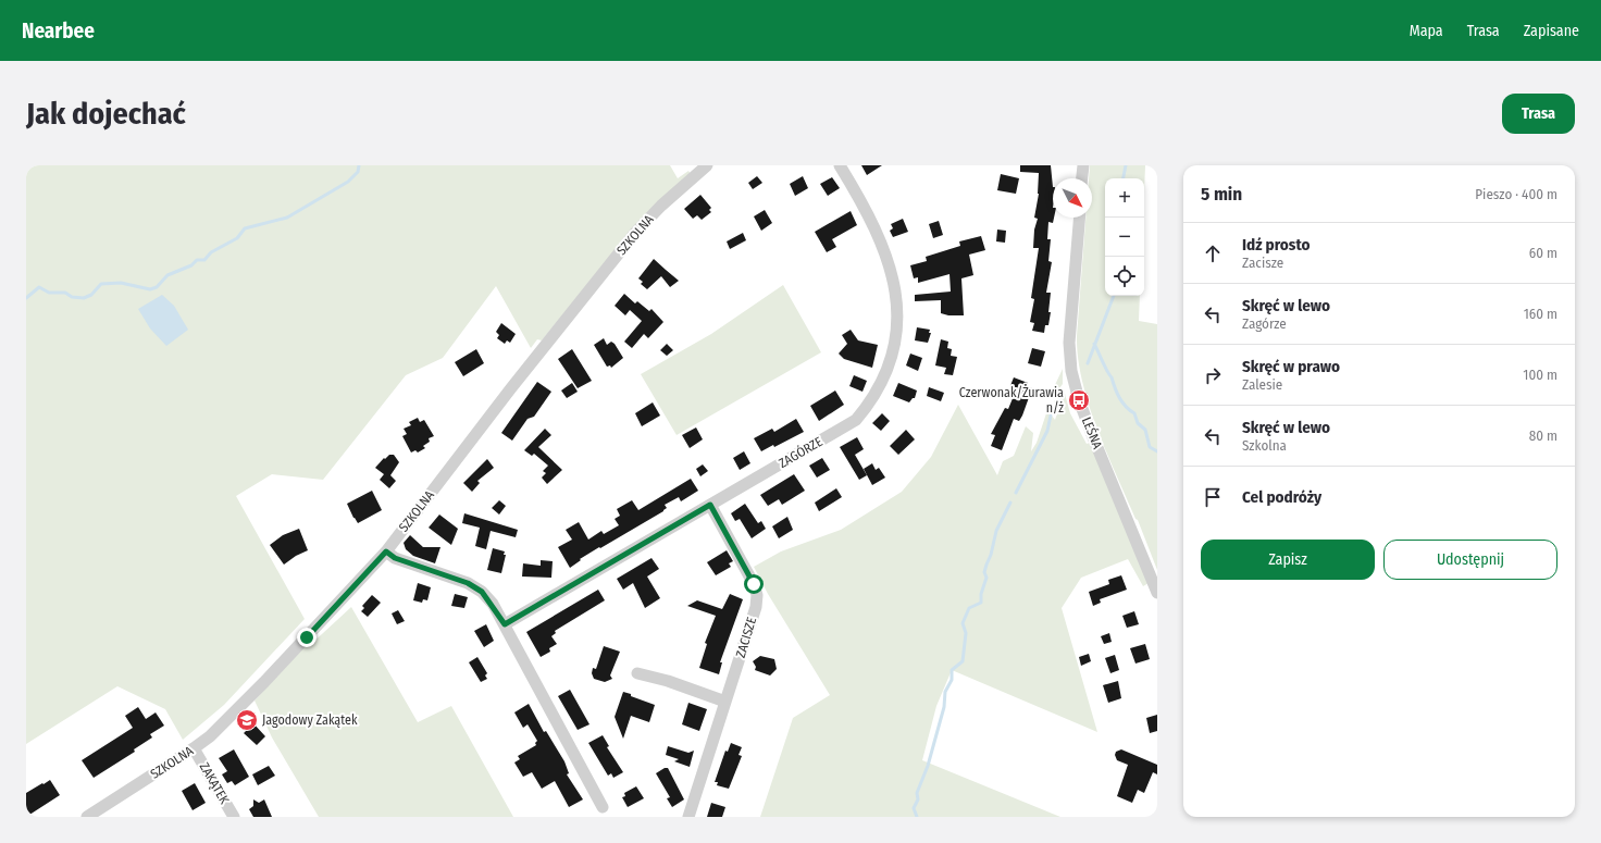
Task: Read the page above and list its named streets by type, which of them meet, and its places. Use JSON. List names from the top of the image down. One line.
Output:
{"streets":{"street":["SZKOLNA","LEŚNA","ZAGÓRZE","ZACISZE","ZAKĄTEK"]},"crossings":[["SZKOLNA","ZAKĄTEK"],["ZAGÓRZE","ZACISZE"]],"places":{"bus stop":["Czerwonak/Żurawia n/ż"],"school or university":["Jagodowy Zakątek"]},"north":"bottom right","page":{"header":"Nearbee","nav":["Mapa","Trasa","Zapisane"],"buttons":["Trasa",["Zapisz","Udostępnij"]],"title":"Jak dojechać","heading":["5 min","Pieszo · 400 m"],"map_buttons":["+","−"],"list":[["Idź prosto","Zacisze","60 m"],["Skręć w lewo","Zagórze","160 m"],["Skręć w prawo","Zalesie","100 m"],["Skręć w lewo","Szkolna","80 m"],"Cel podróży"]}}
